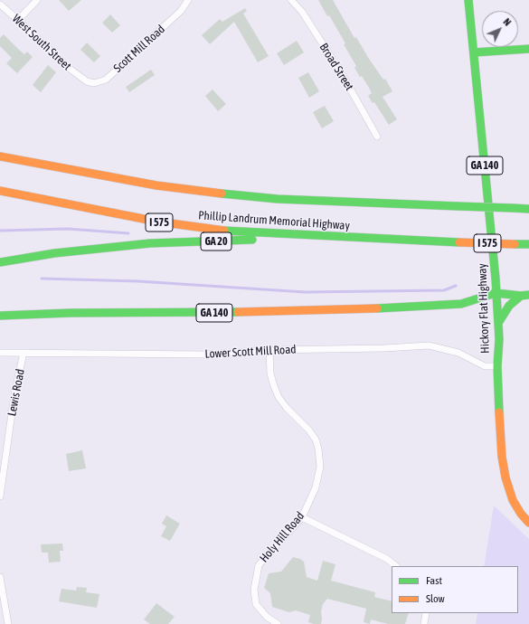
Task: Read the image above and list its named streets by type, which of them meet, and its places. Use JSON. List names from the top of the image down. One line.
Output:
{"streets":{"main road":["GA 140","Phillip Landrum Memorial Highway","I 575","GA 20","Hickory Flat Highway"],"street":["West South Street","Scott Mill Road","Broad Street","Lower Scott Mill Road","Lewis Road","Holy Hill Road"]},"crossings":[["West South Street","Scott Mill Road"],["GA 140","Hickory Flat Highway"],["Phillip Landrum Memorial Highway","GA 20"],["Hickory Flat Highway","Lower Scott Mill Road"],["Lower Scott Mill Road","Lewis Road"],["Lower Scott Mill Road","Holy Hill Road"]],"legend":["Fast","Slow"],"north":"top right"}
